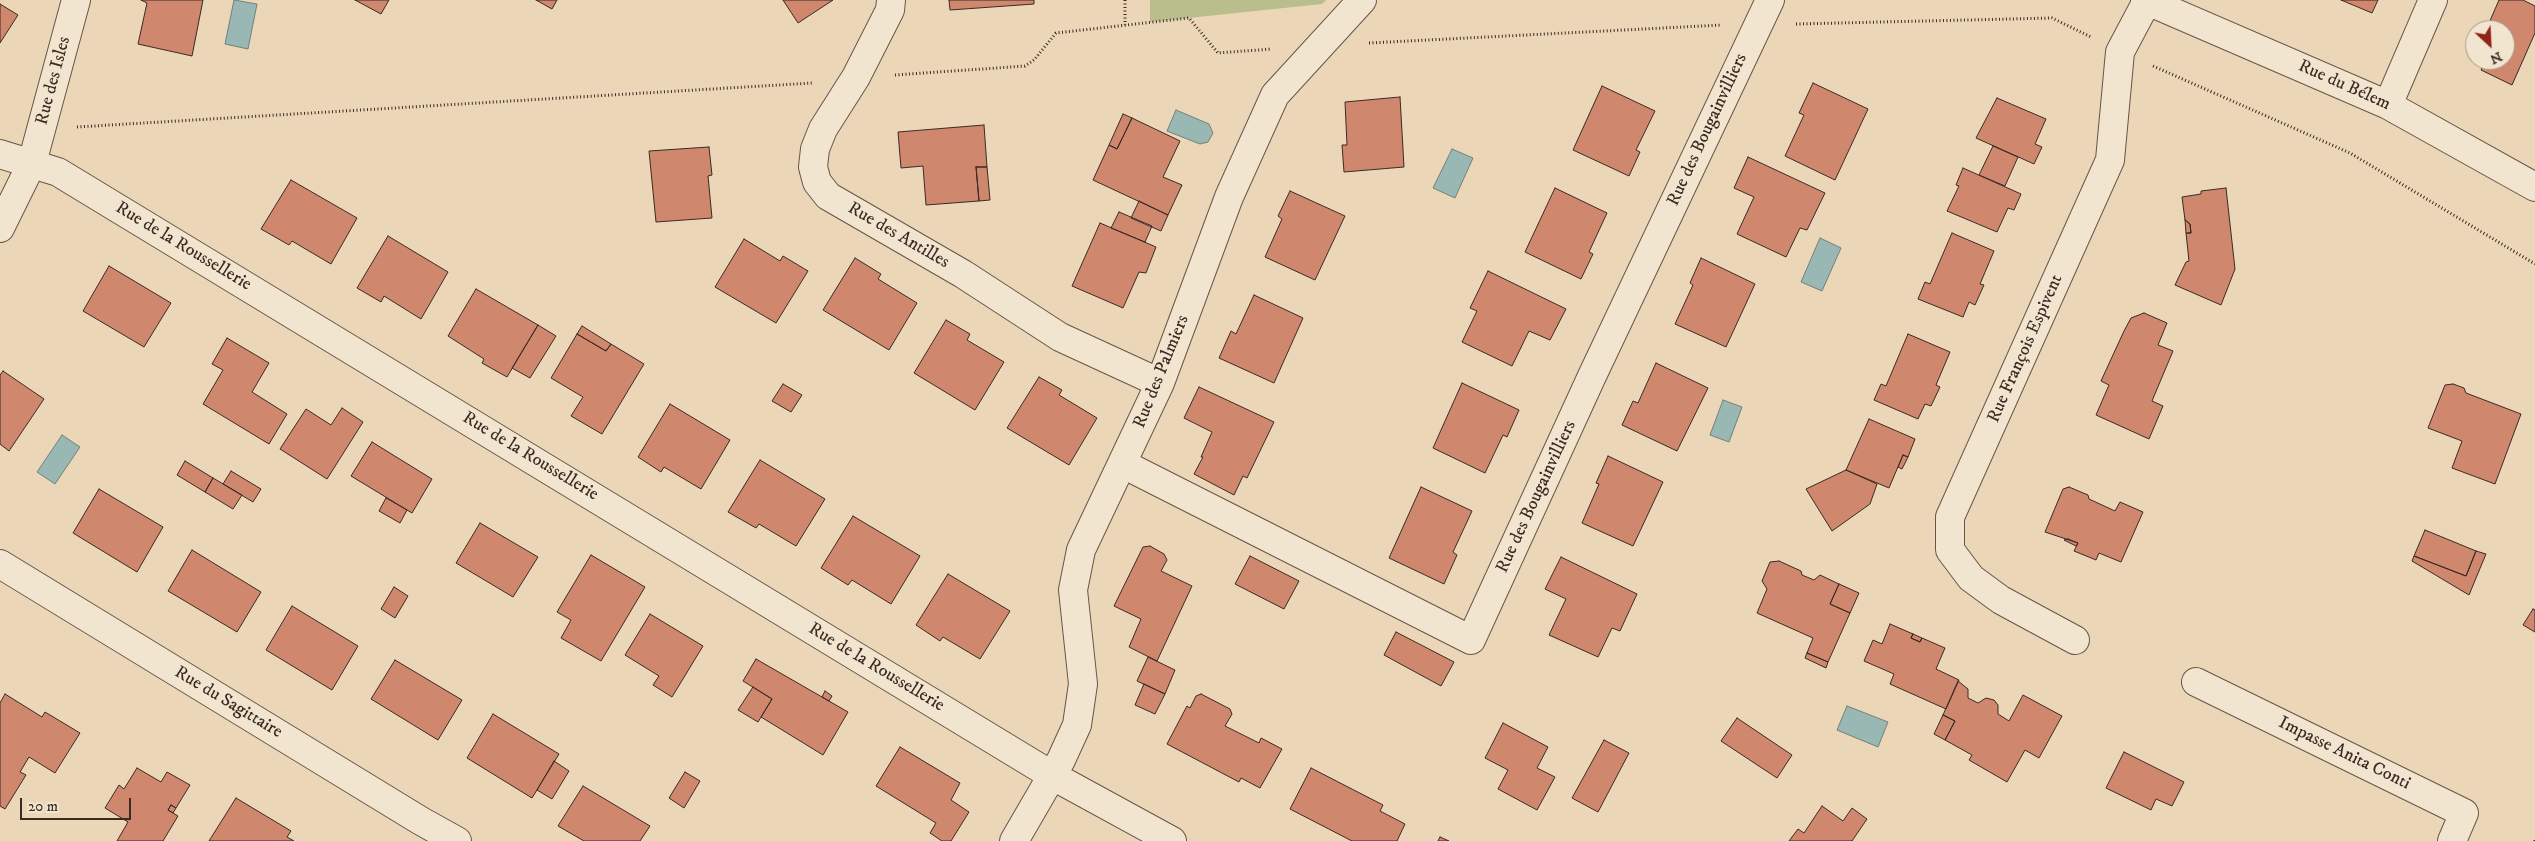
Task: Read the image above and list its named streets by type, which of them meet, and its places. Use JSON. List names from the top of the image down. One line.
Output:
{"streets":{"street":["Rue des Isles","Rue du Bélem","Rue des Bougainvilliers","Rue des Antilles","Rue de la Roussellerie","Rue François Espivent","Rue des Palmiers","Rue du Sagittaire","Impasse Anita Conti"]},"crossings":[["Rue des Isles","Rue de la Roussellerie"],["Rue du Bélem","Rue François Espivent"],["Rue des Bougainvilliers","Rue des Palmiers"],["Rue des Antilles","Rue des Palmiers"],["Rue de la Roussellerie","Rue des Palmiers"]],"scale_bar":"20 m","north":"bottom right"}
